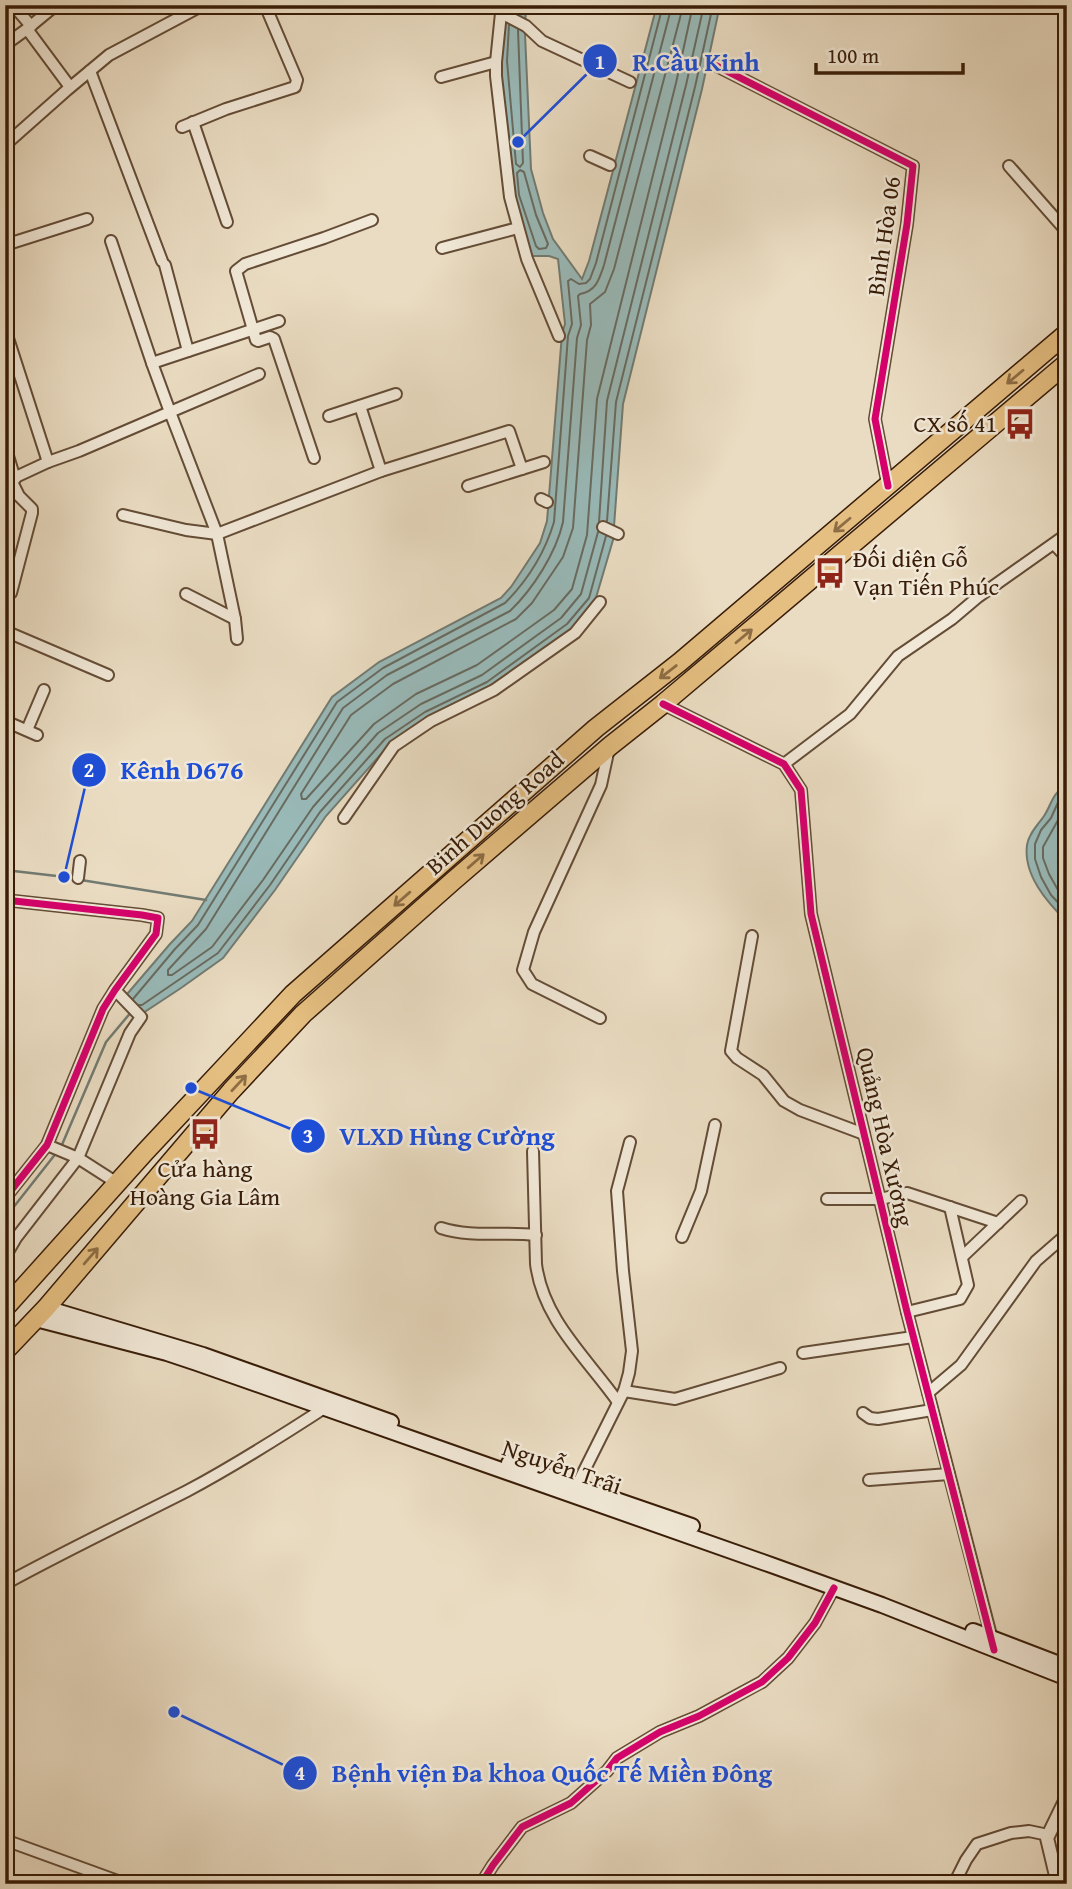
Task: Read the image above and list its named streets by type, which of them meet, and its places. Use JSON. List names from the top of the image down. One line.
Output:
{"streets":{"highway":["Binh Duong Road"],"main road":["Nguyễn Trãi"],"street":["Bình Hòa 06","Quảng Hòa Xương"]},"crossings":[["Bình Hòa 06","Binh Duong Road"],["Binh Duong Road","Nguyễn Trãi"],["Quảng Hòa Xương","Nguyễn Trãi"]],"places":{"other":["R.Cầu Kinh","Kênh D676","VLXD Hùng Cường","Bệnh viện Đa khoa Quốc Tế Miền Đông"],"bus stop":["CX số 41","Đối diện Gỗ Vạn Tiến Phúc","Cửa hàng Hoàng Gia Lâm"]},"scale_bar":"100 m"}
